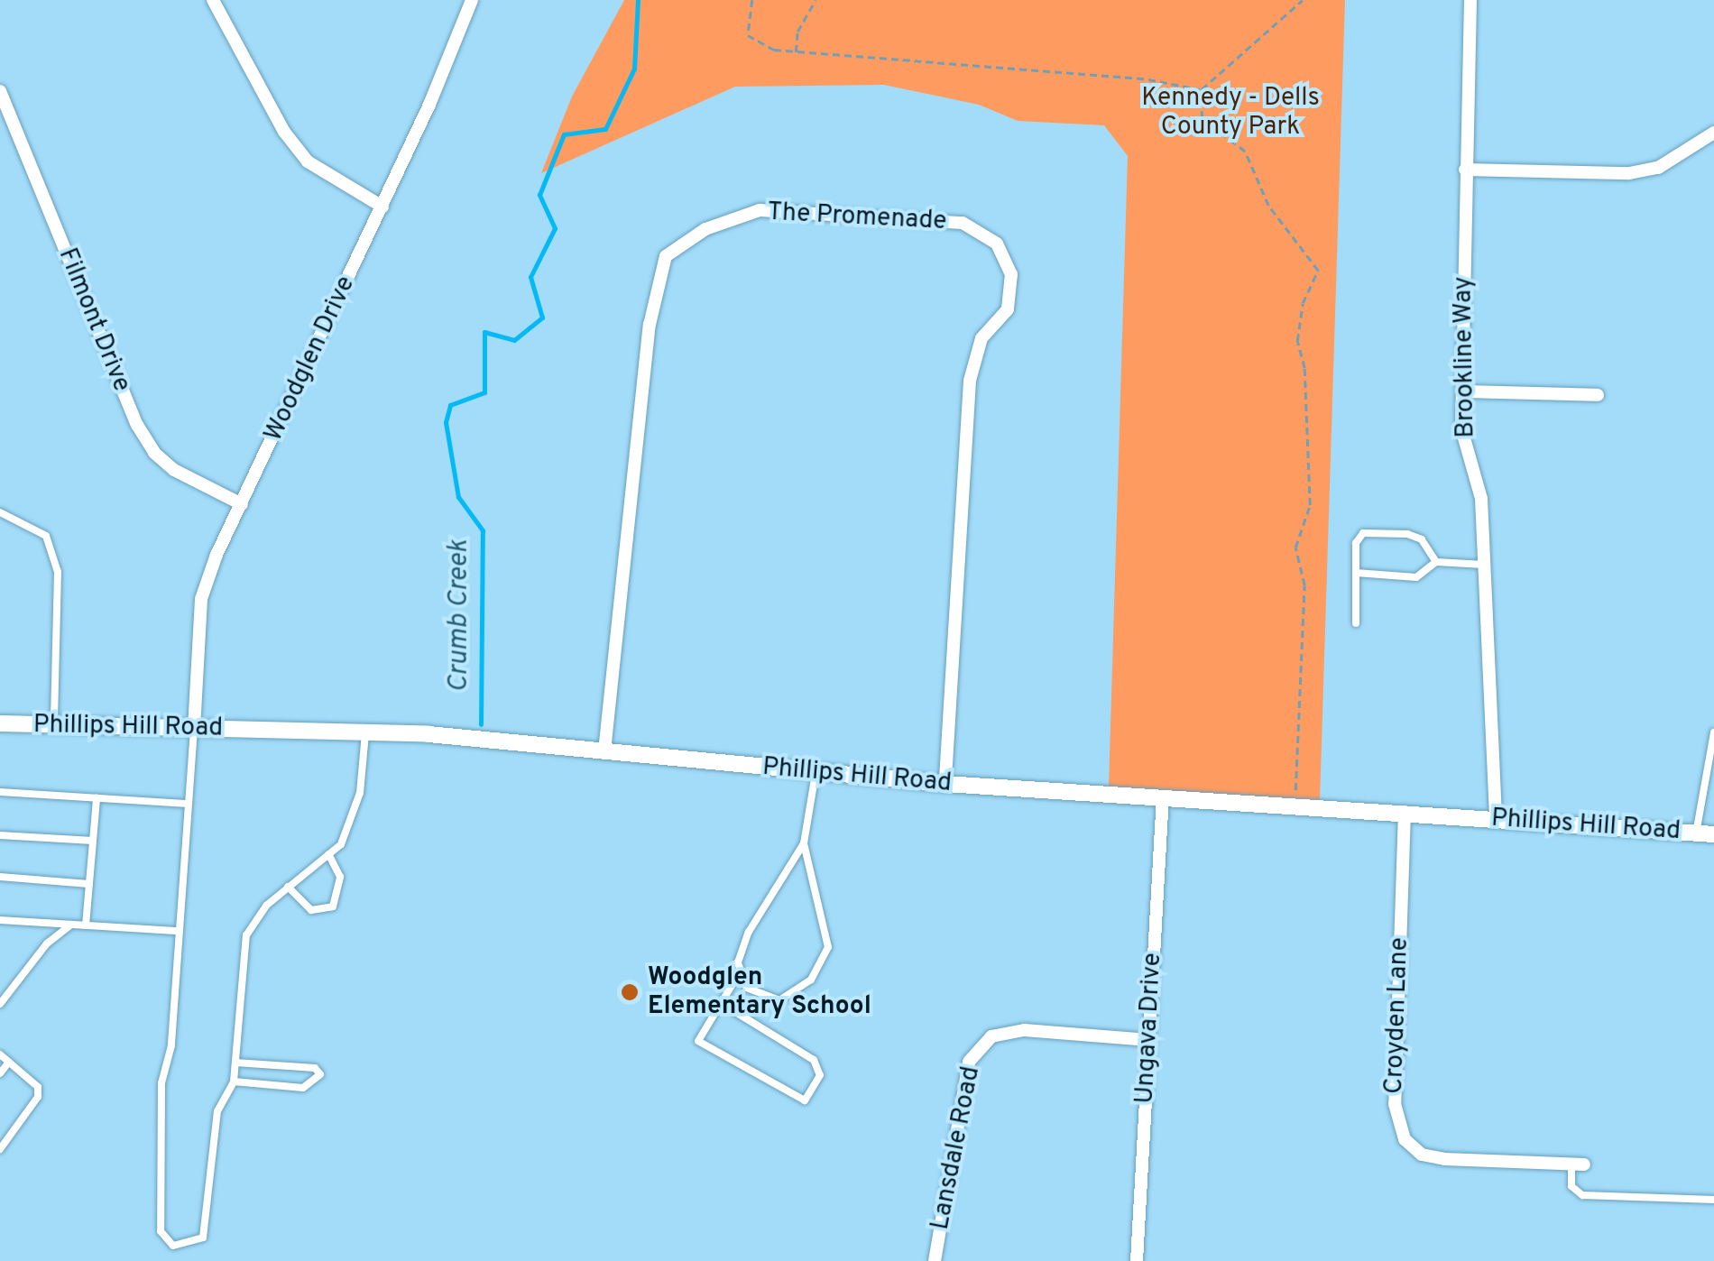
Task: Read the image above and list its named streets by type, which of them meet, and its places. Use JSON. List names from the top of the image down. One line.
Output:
{"streets":{"street":["The Promenade","Filmont Drive","Brookline Way","Woodglen Drive","Phillips Hill Road","Croyden Lane","Ungava Drive","Lansdale Road"]},"crossings":[["The Promenade","Phillips Hill Road"],["Filmont Drive","Woodglen Drive"],["Brookline Way","Phillips Hill Road"],["Woodglen Drive","Phillips Hill Road"],["Phillips Hill Road","Croyden Lane"],["Phillips Hill Road","Ungava Drive"],["Ungava Drive","Lansdale Road"]],"water":["Crumb Creek"],"parks":["Kennedy - Dells County Park"],"places":["Woodglen Elementary School"]}
